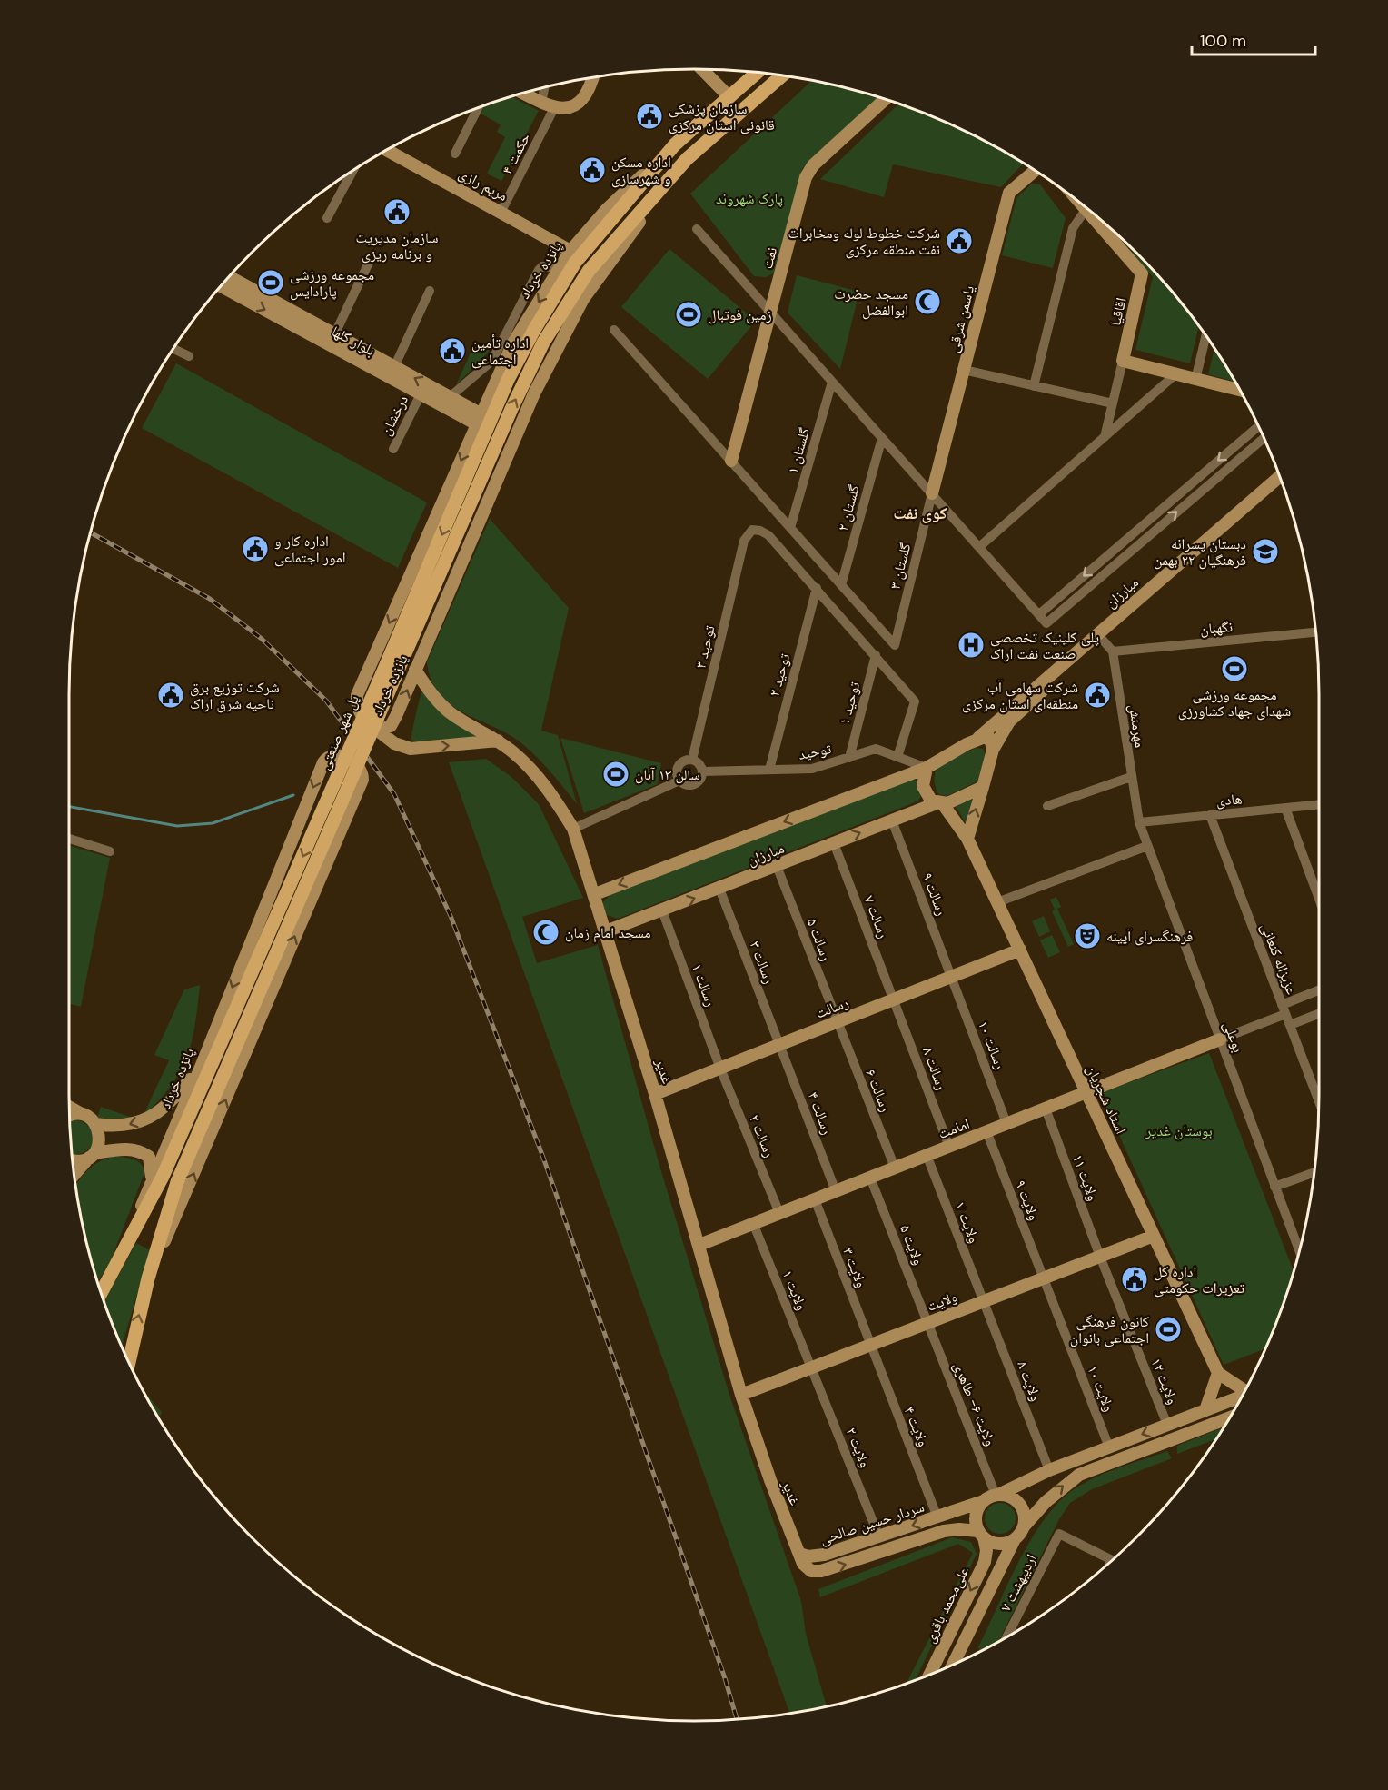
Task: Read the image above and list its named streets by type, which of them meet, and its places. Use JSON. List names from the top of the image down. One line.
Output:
{"streets":{"main road":["پانزده خرداد","پل شهر صنعتی"],"street":["حکمت ۴","مریم رازی","نفت","اقاقیا","یاسمن شرقی","بلوار گلها","درخشان","گلستان ۱","گلستان ۲","گلستان ۳","مبارزان","نگهبان","توحید ۳","توحید ۲","توحید ۱","مهرمنش","توحید","هادی","رسالت ۹","رسالت ۷","رسالت ۵","عزیزاله کنعانی","رسالت ۳","رسالت ۱","رسالت","بوعلی","رسالت ۱۰","رسالت ۸","غدیر","رسالت ۶","استاد شجریان","رسالت ۴","امامت","رسالت ۲","ولایت ۱۱","ولایت ۹","ولایت ۷","ولایت ۵","ولایت ۳","ولایت ۱","ولایت","ولایت ۸","ولایت ۱۲","ولایت ۱۰","ولایت ۶- طاهری","ولایت ۴","ولایت ۲","سردار حسین صالحی","اردیبهشت ۷","علی‌محمد باقری"]},"crossings":[["حکمت ۴","مریم رازی"],["مریم رازی","پانزده خرداد"],["پانزده خرداد","بلوار گلها"],["پانزده خرداد","پل شهر صنعتی"],["پانزده خرداد","غدیر"],["یاسمن شرقی","گلستان ۳"],["بلوار گلها","درخشان"],["گلستان ۲","گلستان ۳"],["مبارزان","توحید"],["مبارزان","رسالت ۹"],["مبارزان","رسالت ۷"],["مبارزان","رسالت ۵"],["مبارزان","رسالت ۳"],["مبارزان","رسالت ۱"],["مبارزان","غدیر"],["مبارزان","استاد شجریان"],["نگهبان","مهرمنش"],["توحید ۳","توحید ۲"],["توحید ۳","توحید"],["توحید ۲","توحید"],["توحید ۱","توحید"],["مهرمنش","هادی"],["مهرمنش","بوعلی"],["توحید","استاد شجریان"],["هادی","عزیزاله کنعانی"],["هادی","بوعلی"],["رسالت ۹","رسالت"],["رسالت ۹","رسالت ۱۰"],["رسالت ۷","رسالت"],["رسالت ۷","رسالت ۸"],["رسالت ۵","رسالت"],["رسالت ۵","رسالت ۶"],["رسالت ۳","رسالت"],["رسالت ۳","رسالت ۴"],["رسالت ۱","رسالت"],["رسالت ۱","رسالت ۲"],["رسالت","رسالت ۱۰"],["رسالت","رسالت ۸"],["رسالت","غدیر"],["رسالت","رسالت ۶"],["رسالت","استاد شجریان"],["رسالت","رسالت ۴"],["رسالت","رسالت ۲"],["بوعلی","امامت"],["رسالت ۱۰","امامت"],["رسالت ۸","امامت"],["غدیر","امامت"],["غدیر","ولایت"],["غدیر","سردار حسین صالحی"],["رسالت ۶","امامت"],["استاد شجریان","امامت"],["استاد شجریان","ولایت"],["رسالت ۴","امامت"],["امامت","رسالت ۲"],["امامت","ولایت ۱۱"],["امامت","ولایت ۹"],["امامت","ولایت ۷"],["امامت","ولایت ۵"],["امامت","ولایت ۳"],["امامت","ولایت ۱"],["ولایت ۱۱","ولایت"],["ولایت ۱۱","ولایت ۱۲"],["ولایت ۹","ولایت"],["ولایت ۹","ولایت ۱۰"],["ولایت ۷","ولایت"],["ولایت ۷","ولایت ۸"],["ولایت ۵","ولایت"],["ولایت ۵","ولایت ۶- طاهری"],["ولایت ۳","ولایت"],["ولایت ۳","ولایت ۴"],["ولایت ۱","ولایت"],["ولایت ۱","ولایت ۲"],["ولایت","ولایت ۸"],["ولایت","ولایت ۱۲"],["ولایت","ولایت ۱۰"],["ولایت","ولایت ۶- طاهری"],["ولایت","ولایت ۴"],["ولایت","ولایت ۲"],["ولایت ۶- طاهری","سردار حسین صالحی"],["ولایت ۶- طاهری","علی‌محمد باقری"],["ولایت ۴","سردار حسین صالحی"],["ولایت ۲","سردار حسین صالحی"],["سردار حسین صالحی","علی‌محمد باقری"]],"districts":["کوی نفت"],"parks":["پارک شهروند","بوستان غدیر"],"places":{"public building":["سازمان پزشکی قانونی استان مرکزی","اداره مسکن و شهرسازی","سازمان مدیریت و برنامه ریزی","شرکت خطوط لوله ومخابرات نفت منطقه مرکزی","اداره تأمین اجتماعی","اداره کار و امور اجتماعی","شرکت توزیع برق ناحیه شرق اراک","شرکت سهامی آب منطقه‌ای استان مرکزی","اداره کل تعزیرات حکومتی"],"sports":["مجموعه ورزشی پارادایس","زمین فوتبال","مجموعه ورزشی شهدای جهاد کشاورزی","سالن ۱۳ آبان","کانون فرهنگی اجتماعی بانوان"],"mosque":["مسجد حضرت ابوالفضل","مسجد امام زمان"],"school or university":["دبستان پسرانه فرهنگیان ۲۲ بهمن"],"hospital":["پلی کلینیک تخصصی صنعت نفت اراک"],"theatre":["فرهنگسرای آیینه"]},"scale_bar":"100 m"}
